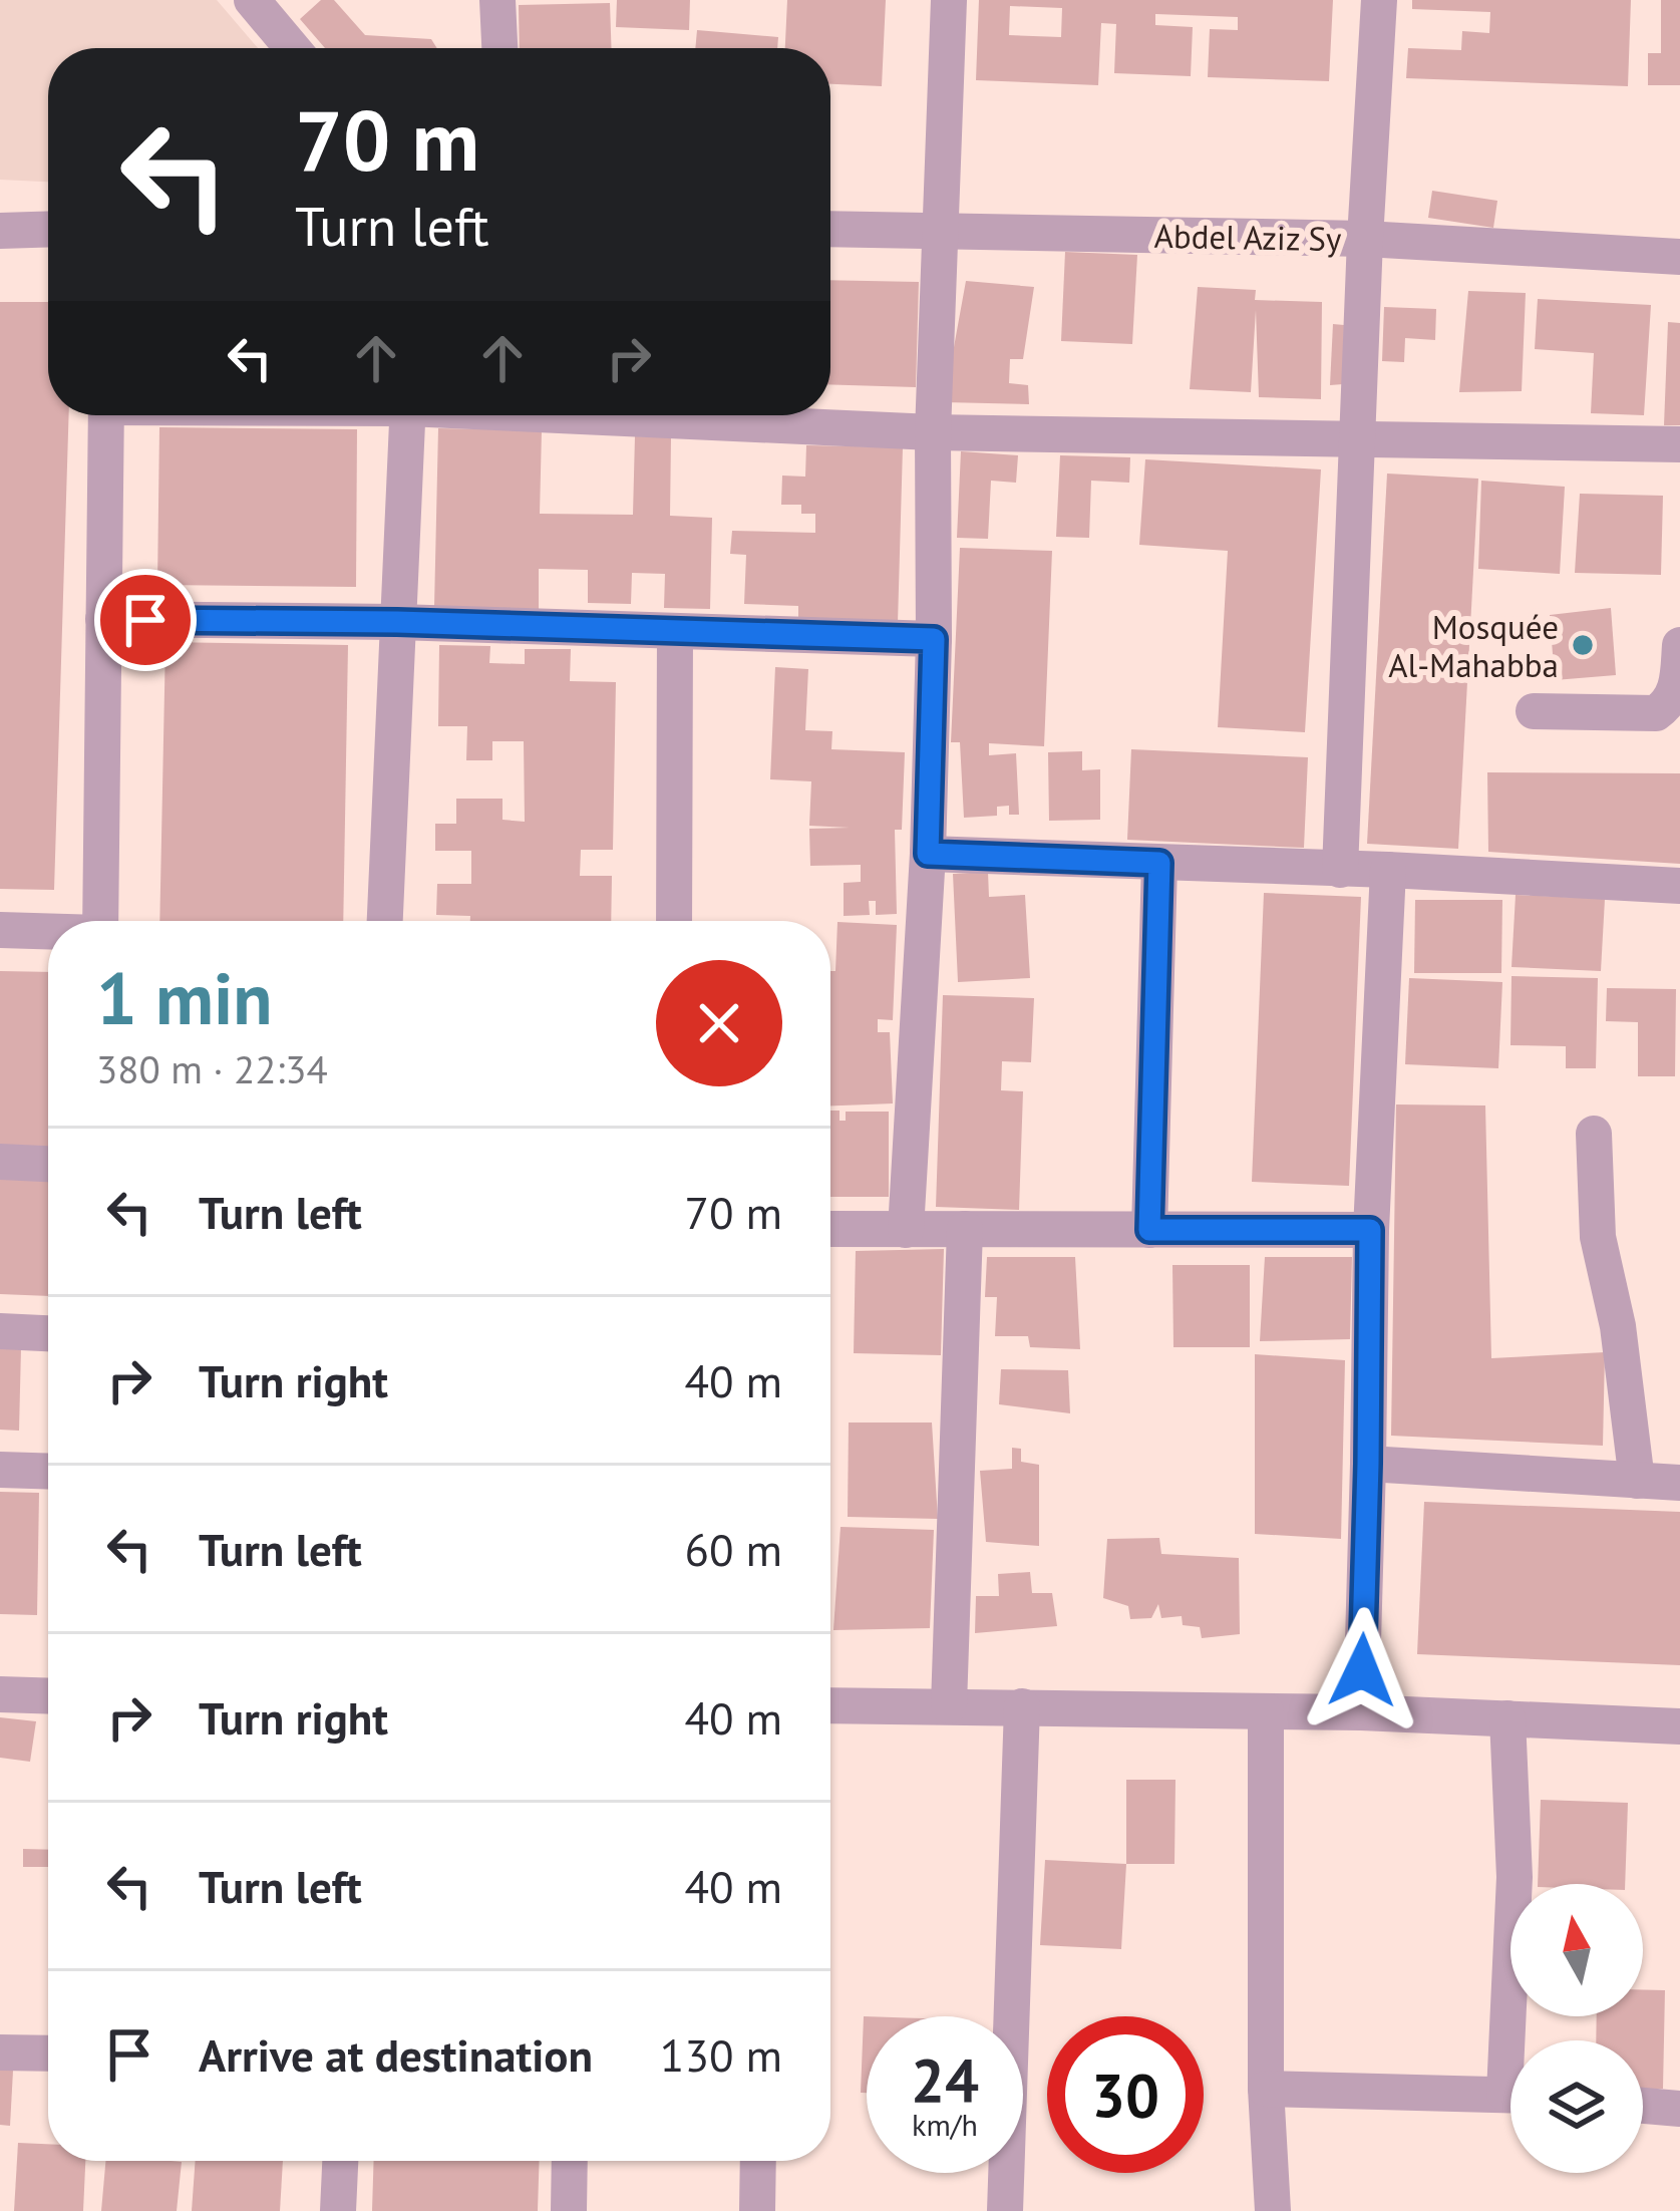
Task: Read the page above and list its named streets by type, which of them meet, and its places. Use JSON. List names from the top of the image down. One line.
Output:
{"streets":{"street":["Abdel Aziz Sy"]},"places":["Mosquée Al-Mahabba"],"north":"top","page":{"turn":["70 m","Turn left"],"heading":["1 min","380 m · 22:34"],"list":[{"name":"Turn left","value":"70 m"},{"name":"Turn right","value":"40 m"},{"name":"Turn left","value":"60 m"},{"name":"Turn right","value":"40 m"},{"name":"Turn left","value":"40 m"},{"name":"Arrive at destination","value":"130 m"}],"speed":"24 km/h","limit":"30"}}
